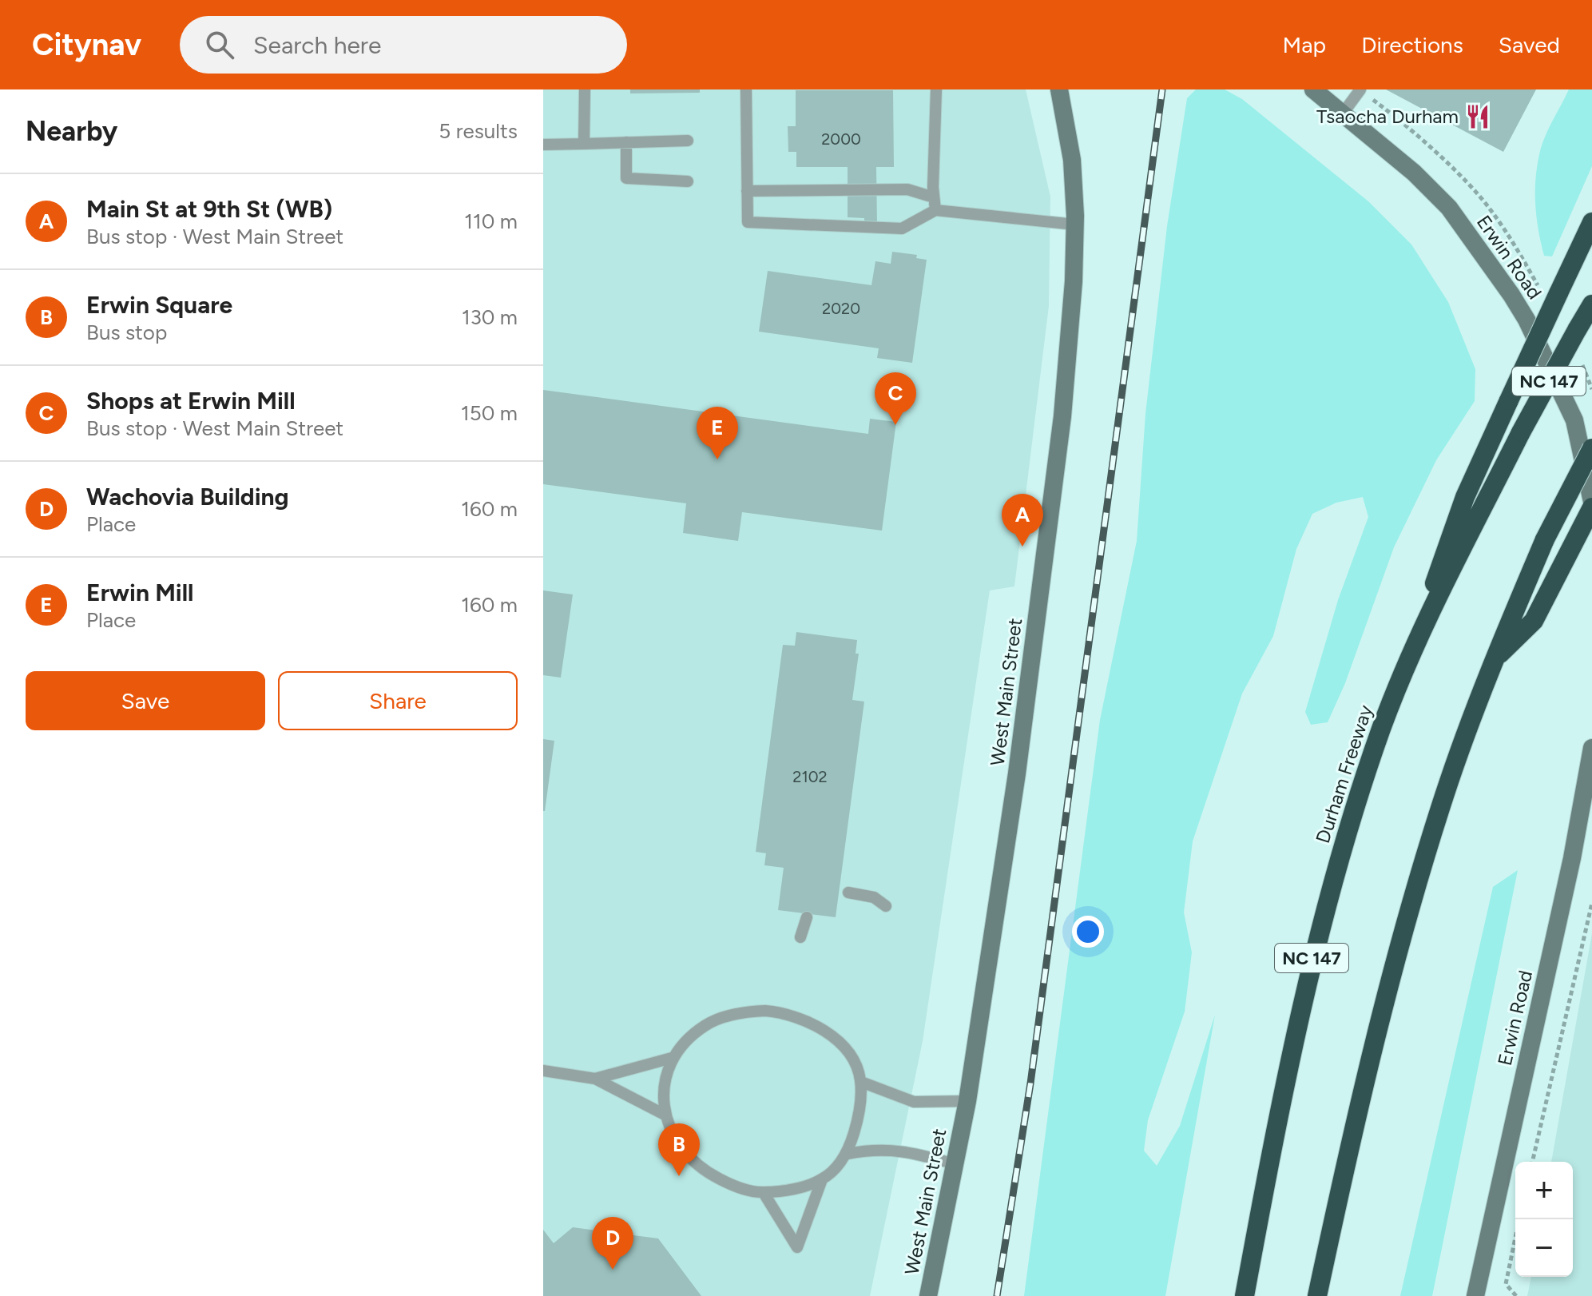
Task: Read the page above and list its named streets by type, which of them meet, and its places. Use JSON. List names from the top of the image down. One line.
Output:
{"streets":{"highway":["NC 147","Durham Freeway"],"main road":["Erwin Road","West Main Street"]},"places":{"restaurant":["Tsaocha Durham"]},"house_numbers":["2000","2020","2102"],"page":{"header":"Citynav","search":"Search here","nav":["Map","Directions","Saved"],"heading":["Nearby","5 results"],"list":[{"mark":"A","name":"Main St at 9th St (WB)","note":"Bus stop · West Main Street","value":"110 m"},{"mark":"B","name":"Erwin Square","note":"Bus stop","value":"130 m"},{"mark":"C","name":"Shops at Erwin Mill","note":"Bus stop · West Main Street","value":"150 m"},{"mark":"D","name":"Wachovia Building","note":"Place","value":"160 m"},{"mark":"E","name":"Erwin Mill","note":"Place","value":"160 m"}],"pins":["C","E","A","B","D"],"buttons":["Save","Share"],"map_buttons":["+","−"]}}
